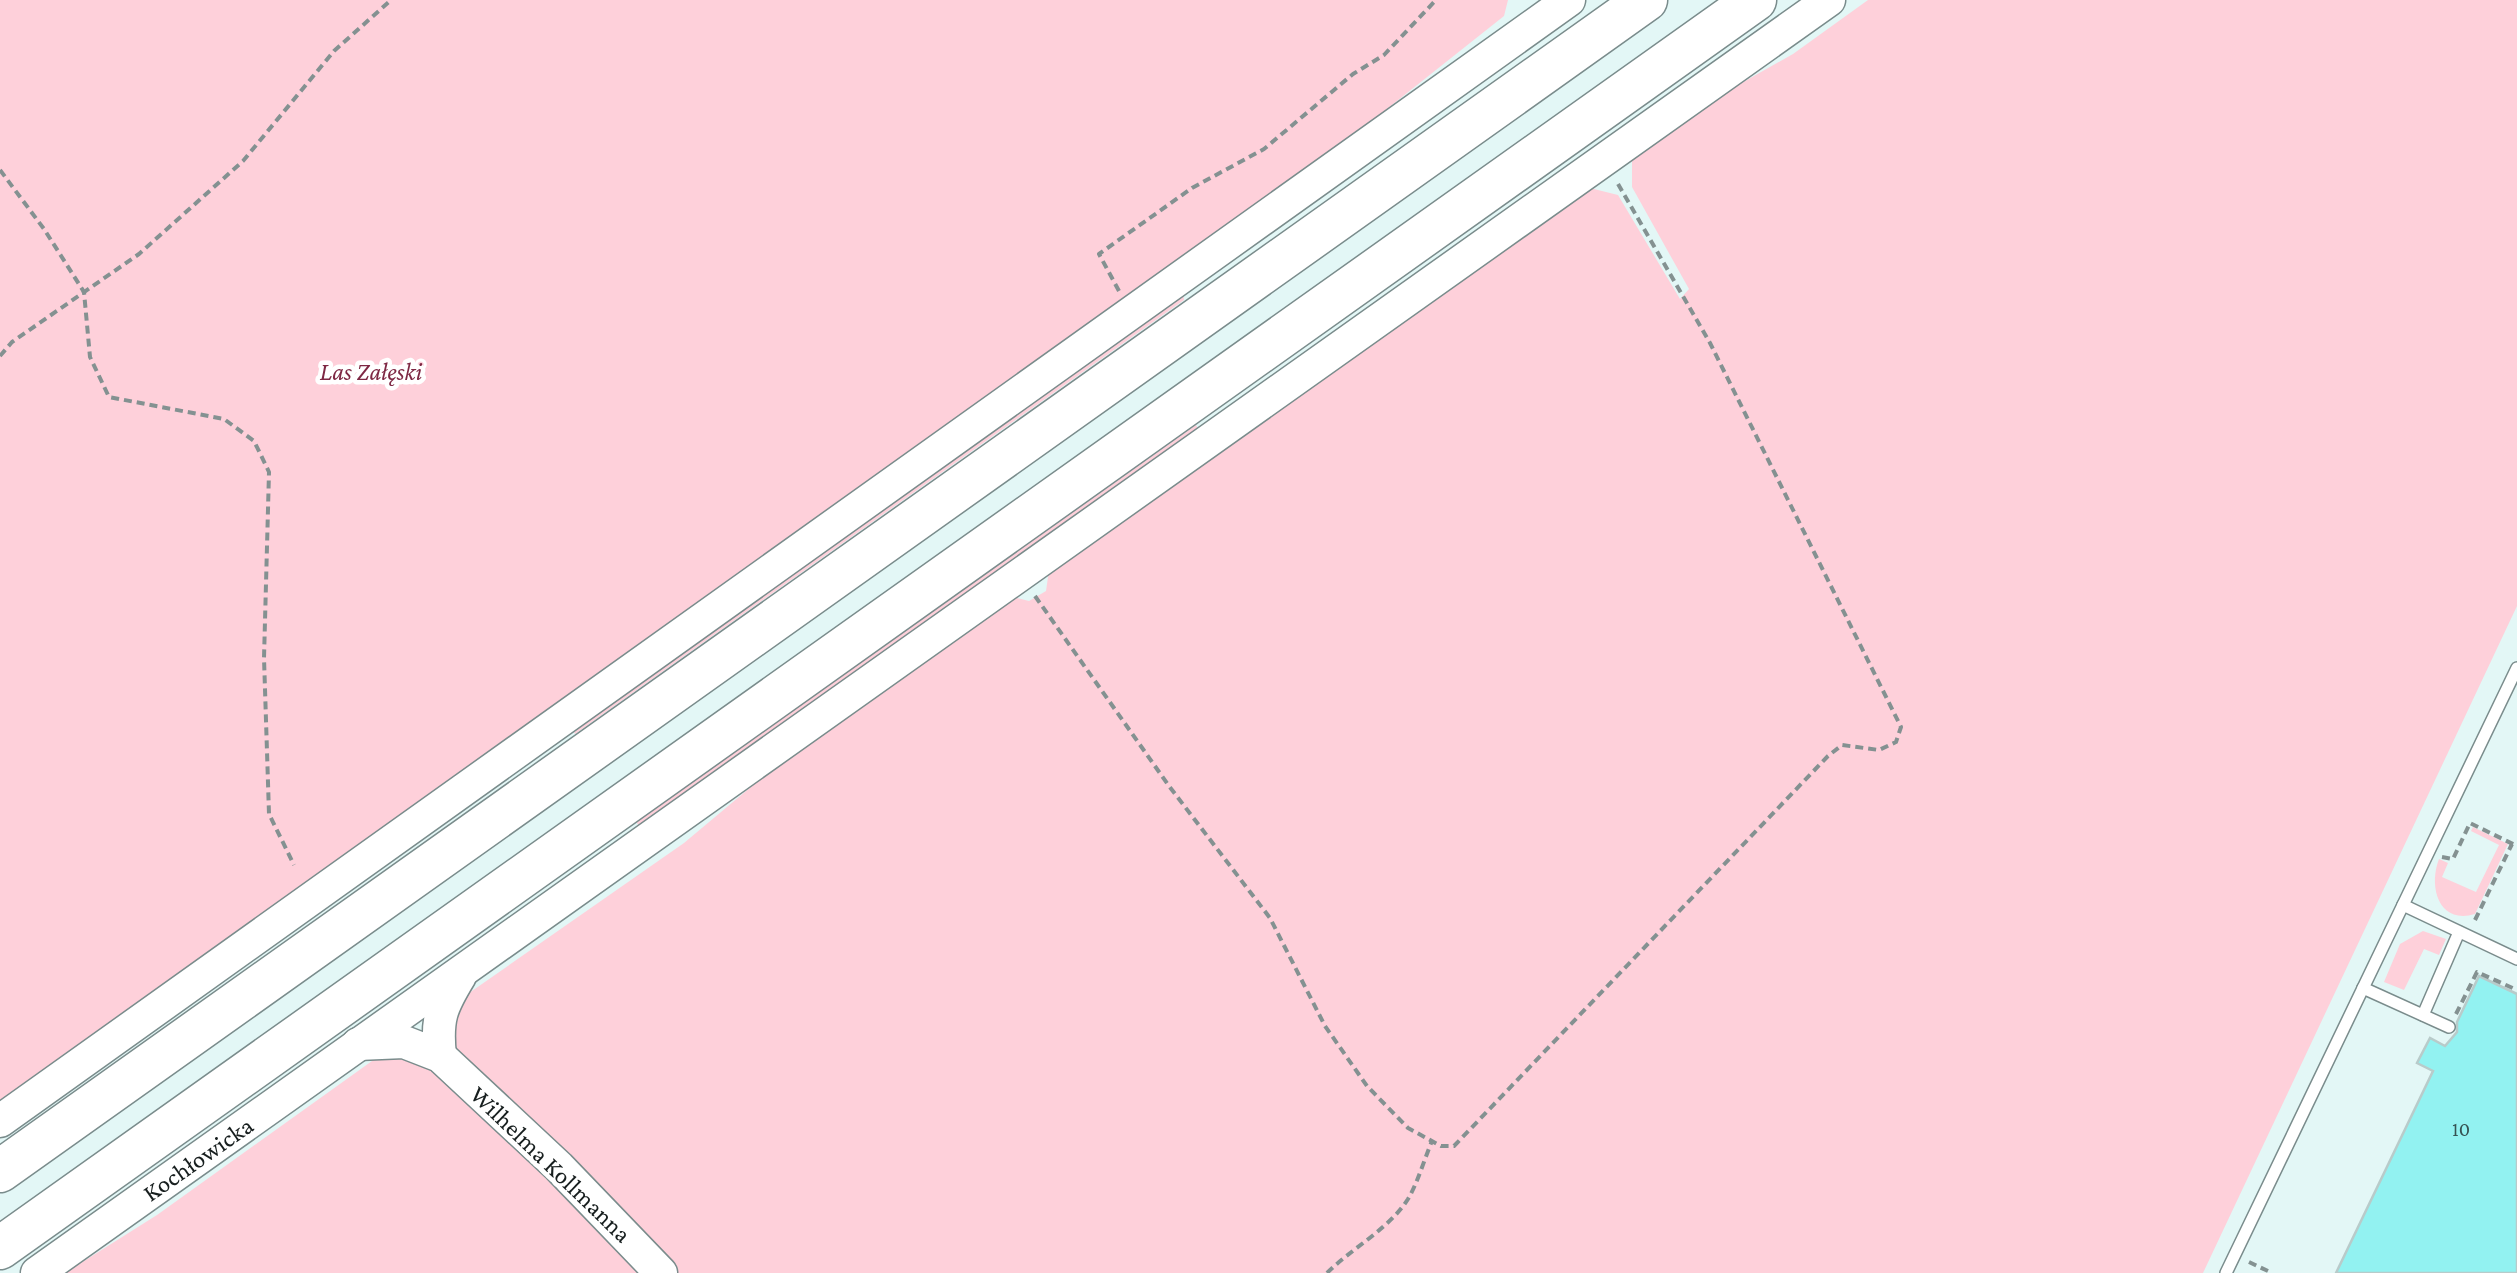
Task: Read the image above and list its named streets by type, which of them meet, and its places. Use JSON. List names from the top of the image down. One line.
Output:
{"streets":{"street":["Kochłowicka","Wilhelma Kollmanna"]},"parks":["Las Załęski"],"house_numbers":["10"]}
